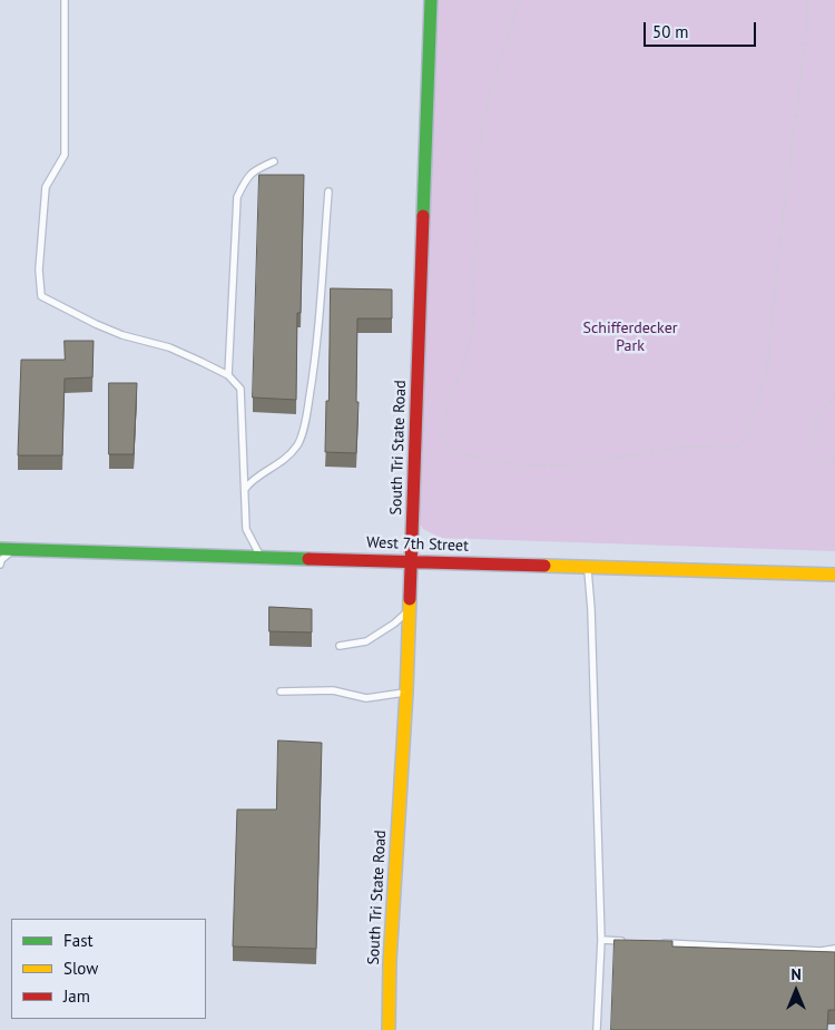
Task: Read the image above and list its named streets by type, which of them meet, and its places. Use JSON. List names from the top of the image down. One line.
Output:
{"streets":{"street":["South Tri State Road","West 7th Street"]},"crossings":[["South Tri State Road","West 7th Street"]],"parks":["Schifferdecker Park"],"legend":["Fast","Slow","Jam"],"scale_bar":"50 m","north":"top"}
